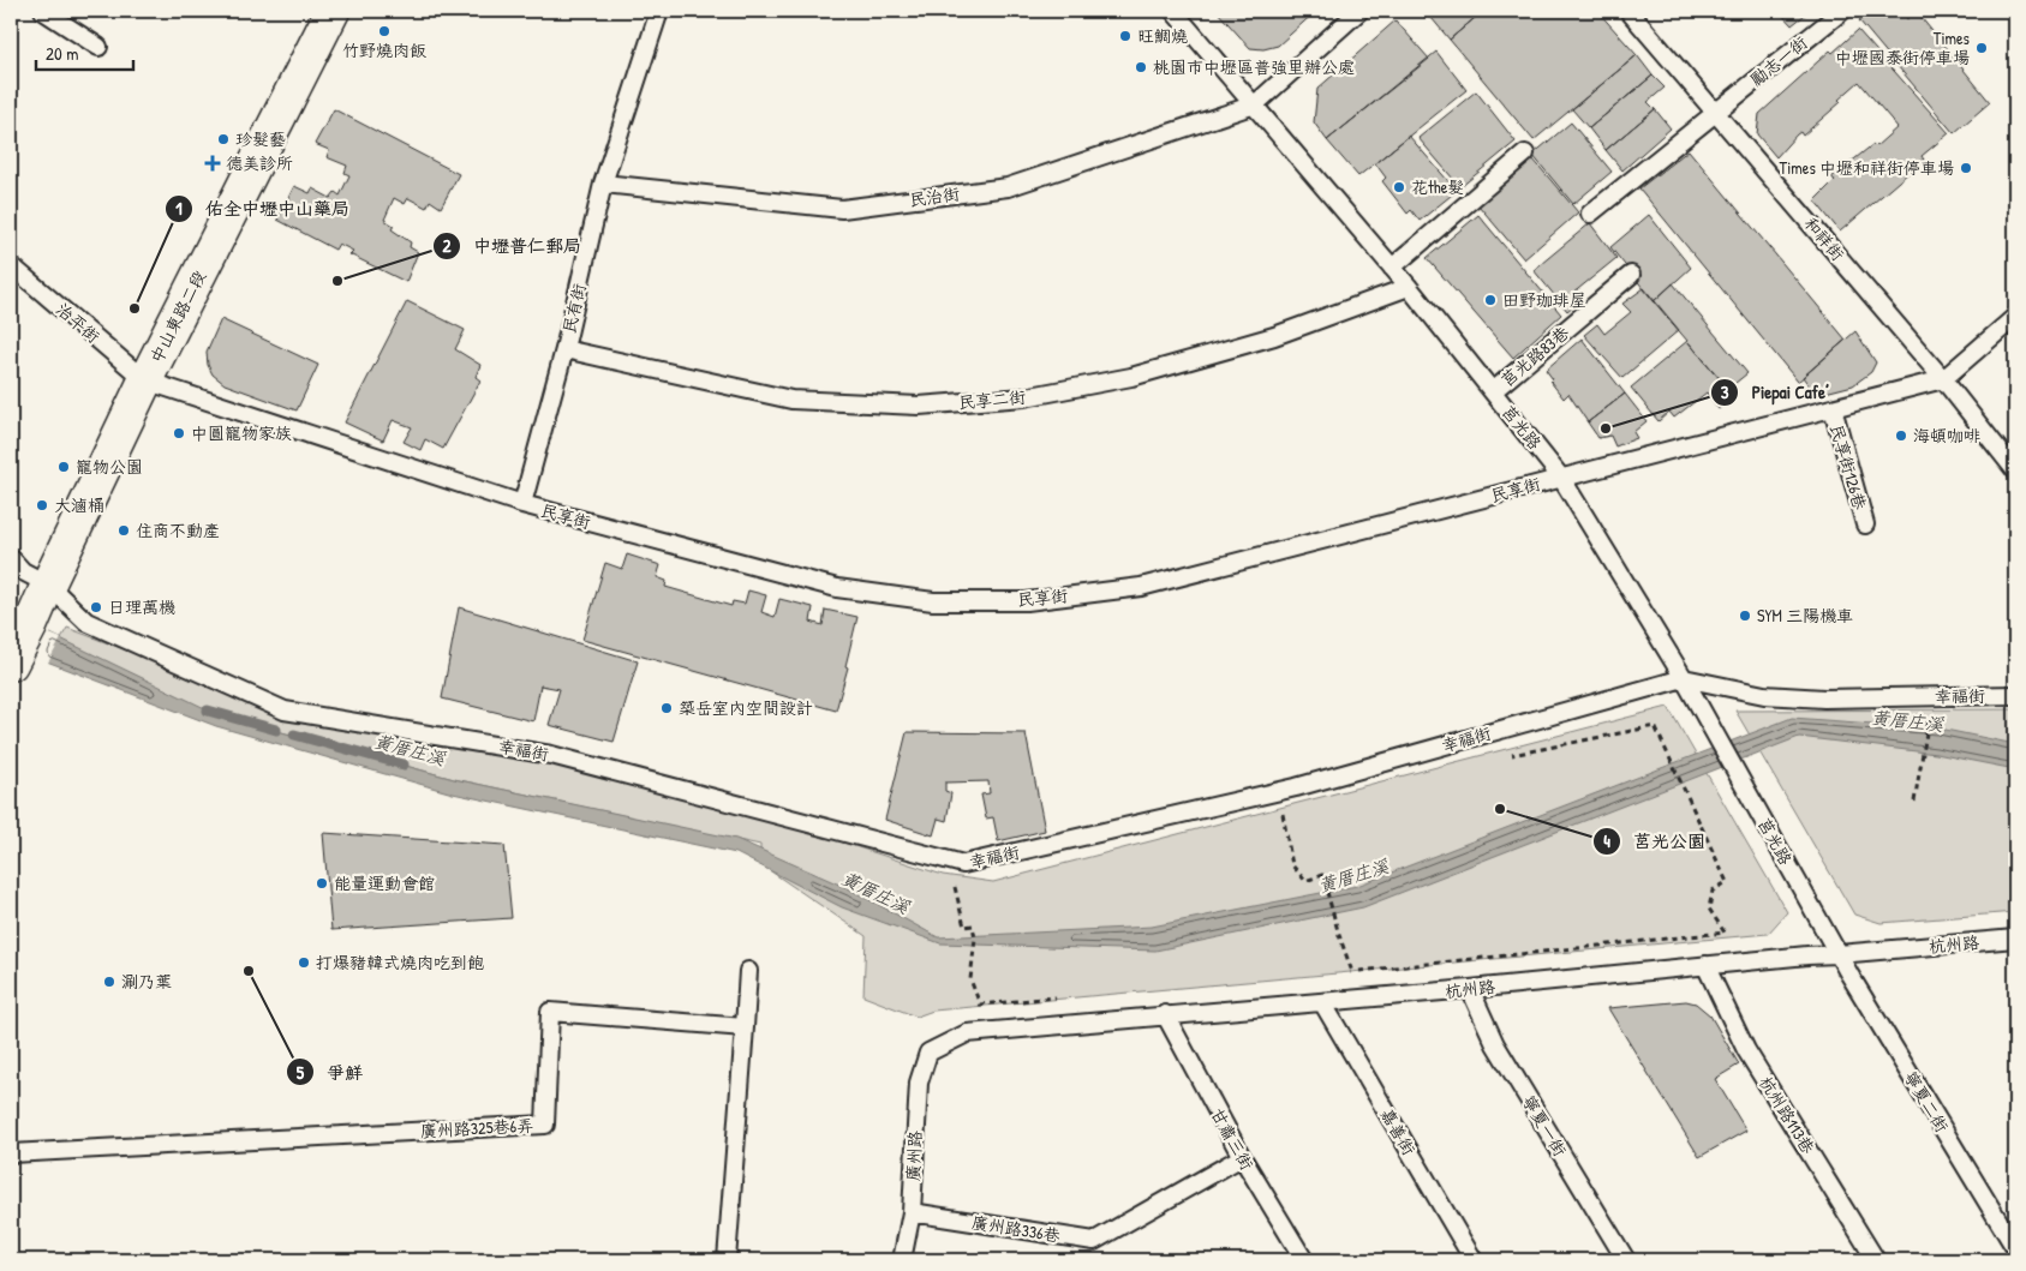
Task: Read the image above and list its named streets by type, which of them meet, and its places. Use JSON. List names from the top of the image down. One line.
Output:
{"streets":{"main road":["中山東路二段"],"lane":["勵志一街","民治街","和祥街","民有街","治平街","莒光路83巷","民享二街","莒光路","民享街126巷","民享街","幸福街","杭州路","寧夏二街","杭州路113巷","寧夏一街","廣州路325巷6弄","嘉善街","甘肅三街","廣州路","廣州路336巷"]},"crossings":[["勵志一街","和祥街"],["民治街","民有街"],["民治街","莒光路"],["和祥街","民享街"],["民有街","民享二街"],["民有街","民享街"],["中山東路二段","治平街"],["中山東路二段","民享街"],["中山東路二段","幸福街"],["治平街","民享街"],["莒光路83巷","莒光路"],["民享二街","莒光路"],["莒光路","民享街"],["莒光路","幸福街"],["莒光路","杭州路"],["莒光路","寧夏二街"],["民享街126巷","民享街"],["杭州路","寧夏二街"],["杭州路","杭州路113巷"],["杭州路","寧夏一街"],["杭州路","嘉善街"],["杭州路","甘肅三街"],["杭州路","廣州路"],["甘肅三街","廣州路336巷"],["廣州路","廣州路336巷"]],"water":["黃厝庄溪"],"places":{"other":["竹野燒肉飯","旺鯛燒","Times 中壢國泰街停車場","桃園市中壢區普強里辦公處","珍髮藝","Times 中壢和祥街停車場","花the髮","中壢普仁郵局","田野珈琲屋","佑全中壢中山藥局","Piepai Cafe’","中圓寵物家族","海頓咖啡","寵物公園","大滷桶","住商不動產","日理萬機","SYM 三陽機車","築岳室內空間設計","莒光公園","能量運動會館","打爆豬韓式燒肉吃到飽","爭鮮","涮乃葉"],"health":["德美診所"]},"scale_bar":"20 m"}
